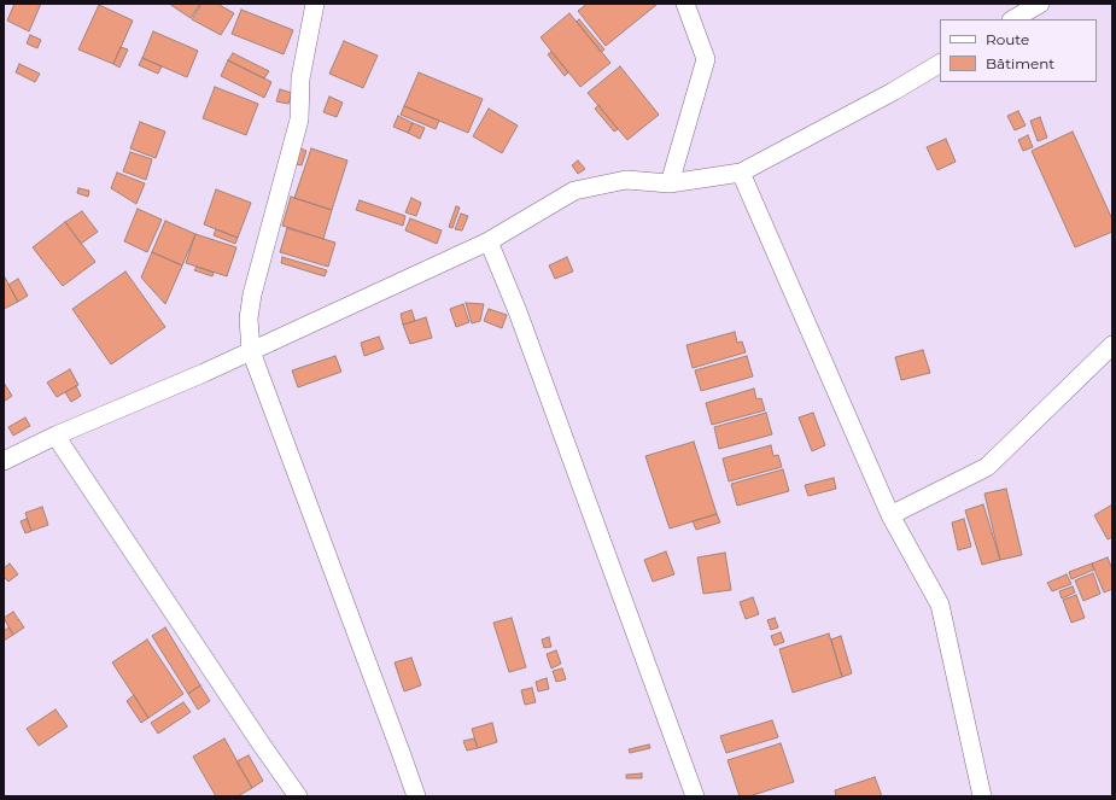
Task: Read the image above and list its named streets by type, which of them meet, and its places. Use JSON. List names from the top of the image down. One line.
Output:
{"legend":["Route","Bâtiment"]}
